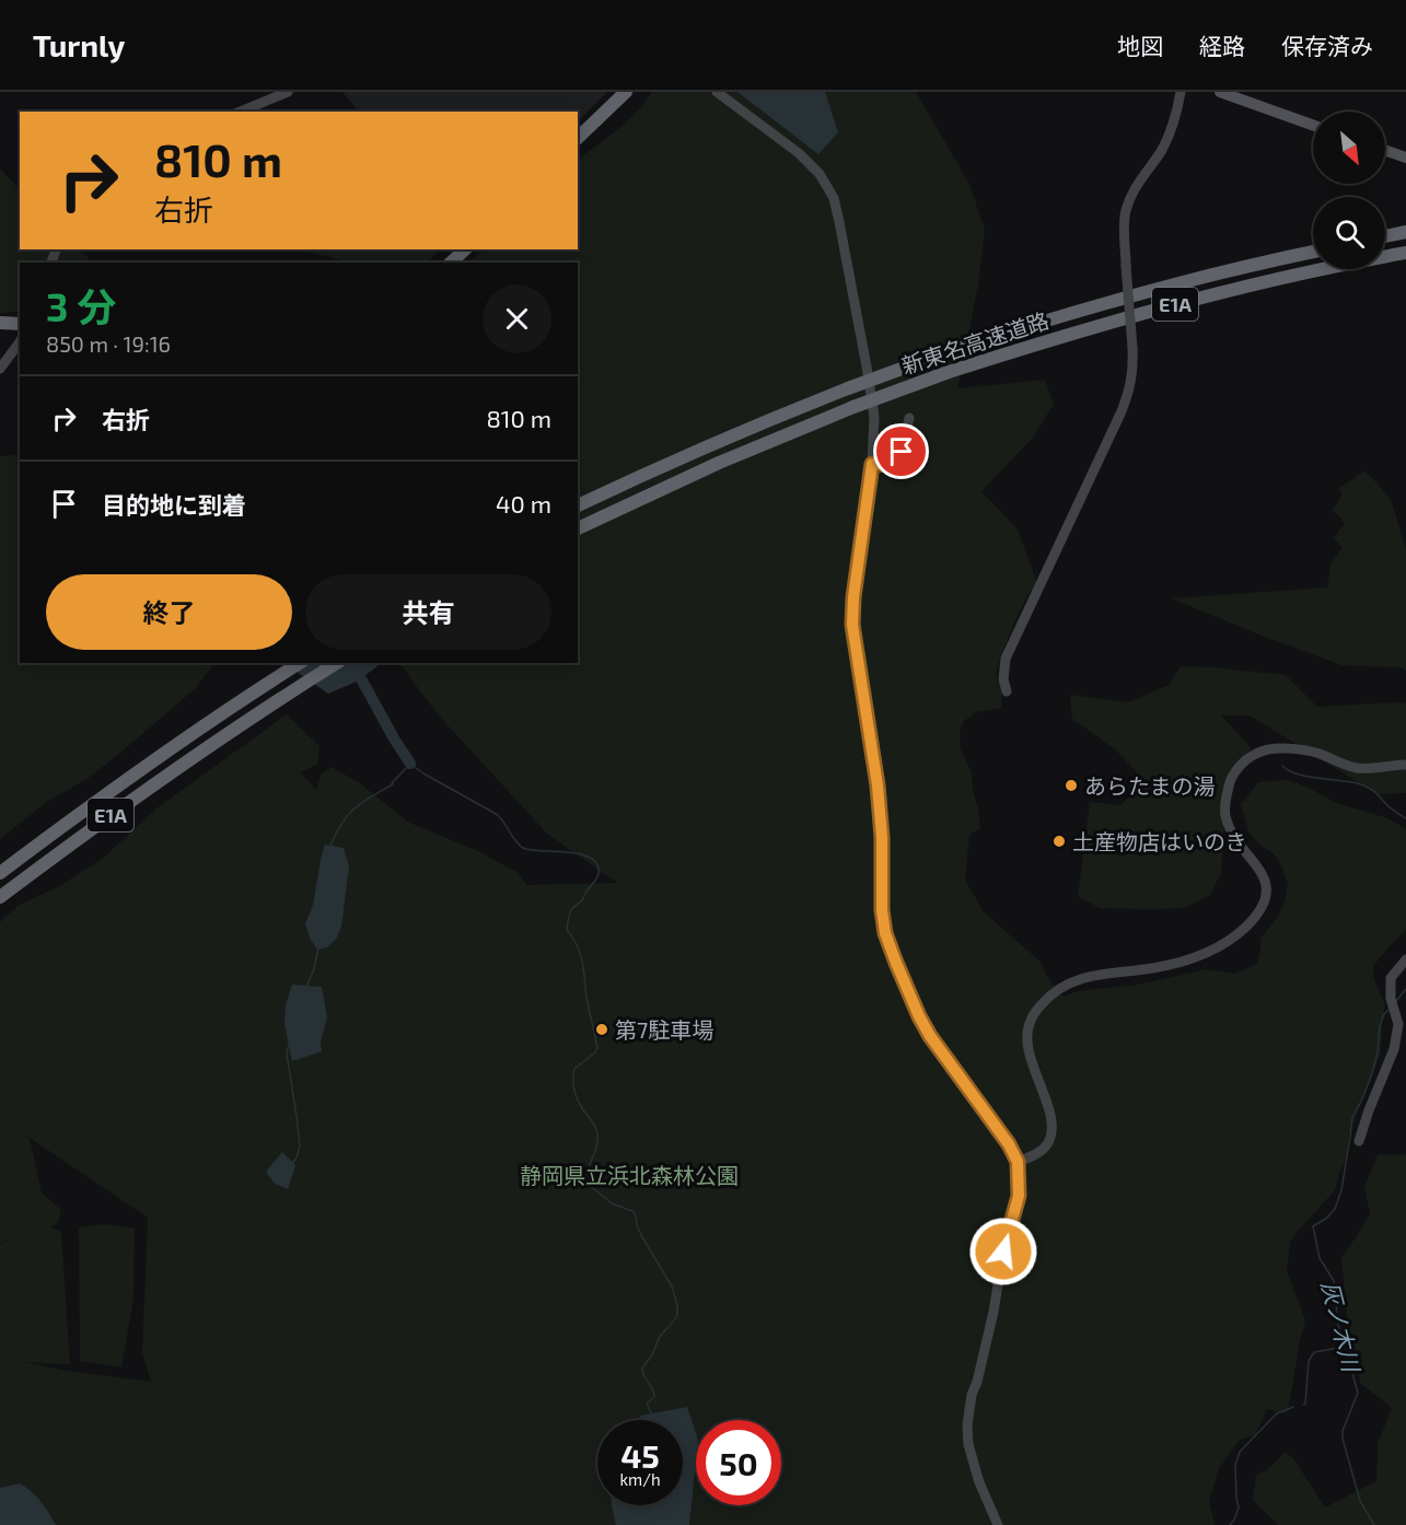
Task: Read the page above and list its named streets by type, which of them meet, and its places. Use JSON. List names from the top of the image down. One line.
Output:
{"streets":{"highway":["E1A","新東名高速道路"]},"water":["灰ノ木川"],"parks":["静岡県立浜北森林公園"],"places":["あらたまの湯","土産物店はいのき","第7駐車場"],"north":"bottom right","page":{"header":"Turnly","nav":["地図","経路","保存済み"],"turn":["810 m","右折"],"heading":["3 分","850 m · 19:16"],"list":[{"name":"右折","value":"810 m"},{"name":"目的地に到着","value":"40 m"}],"buttons":["終了","共有"],"speed":"45 km/h","limit":"50"}}
